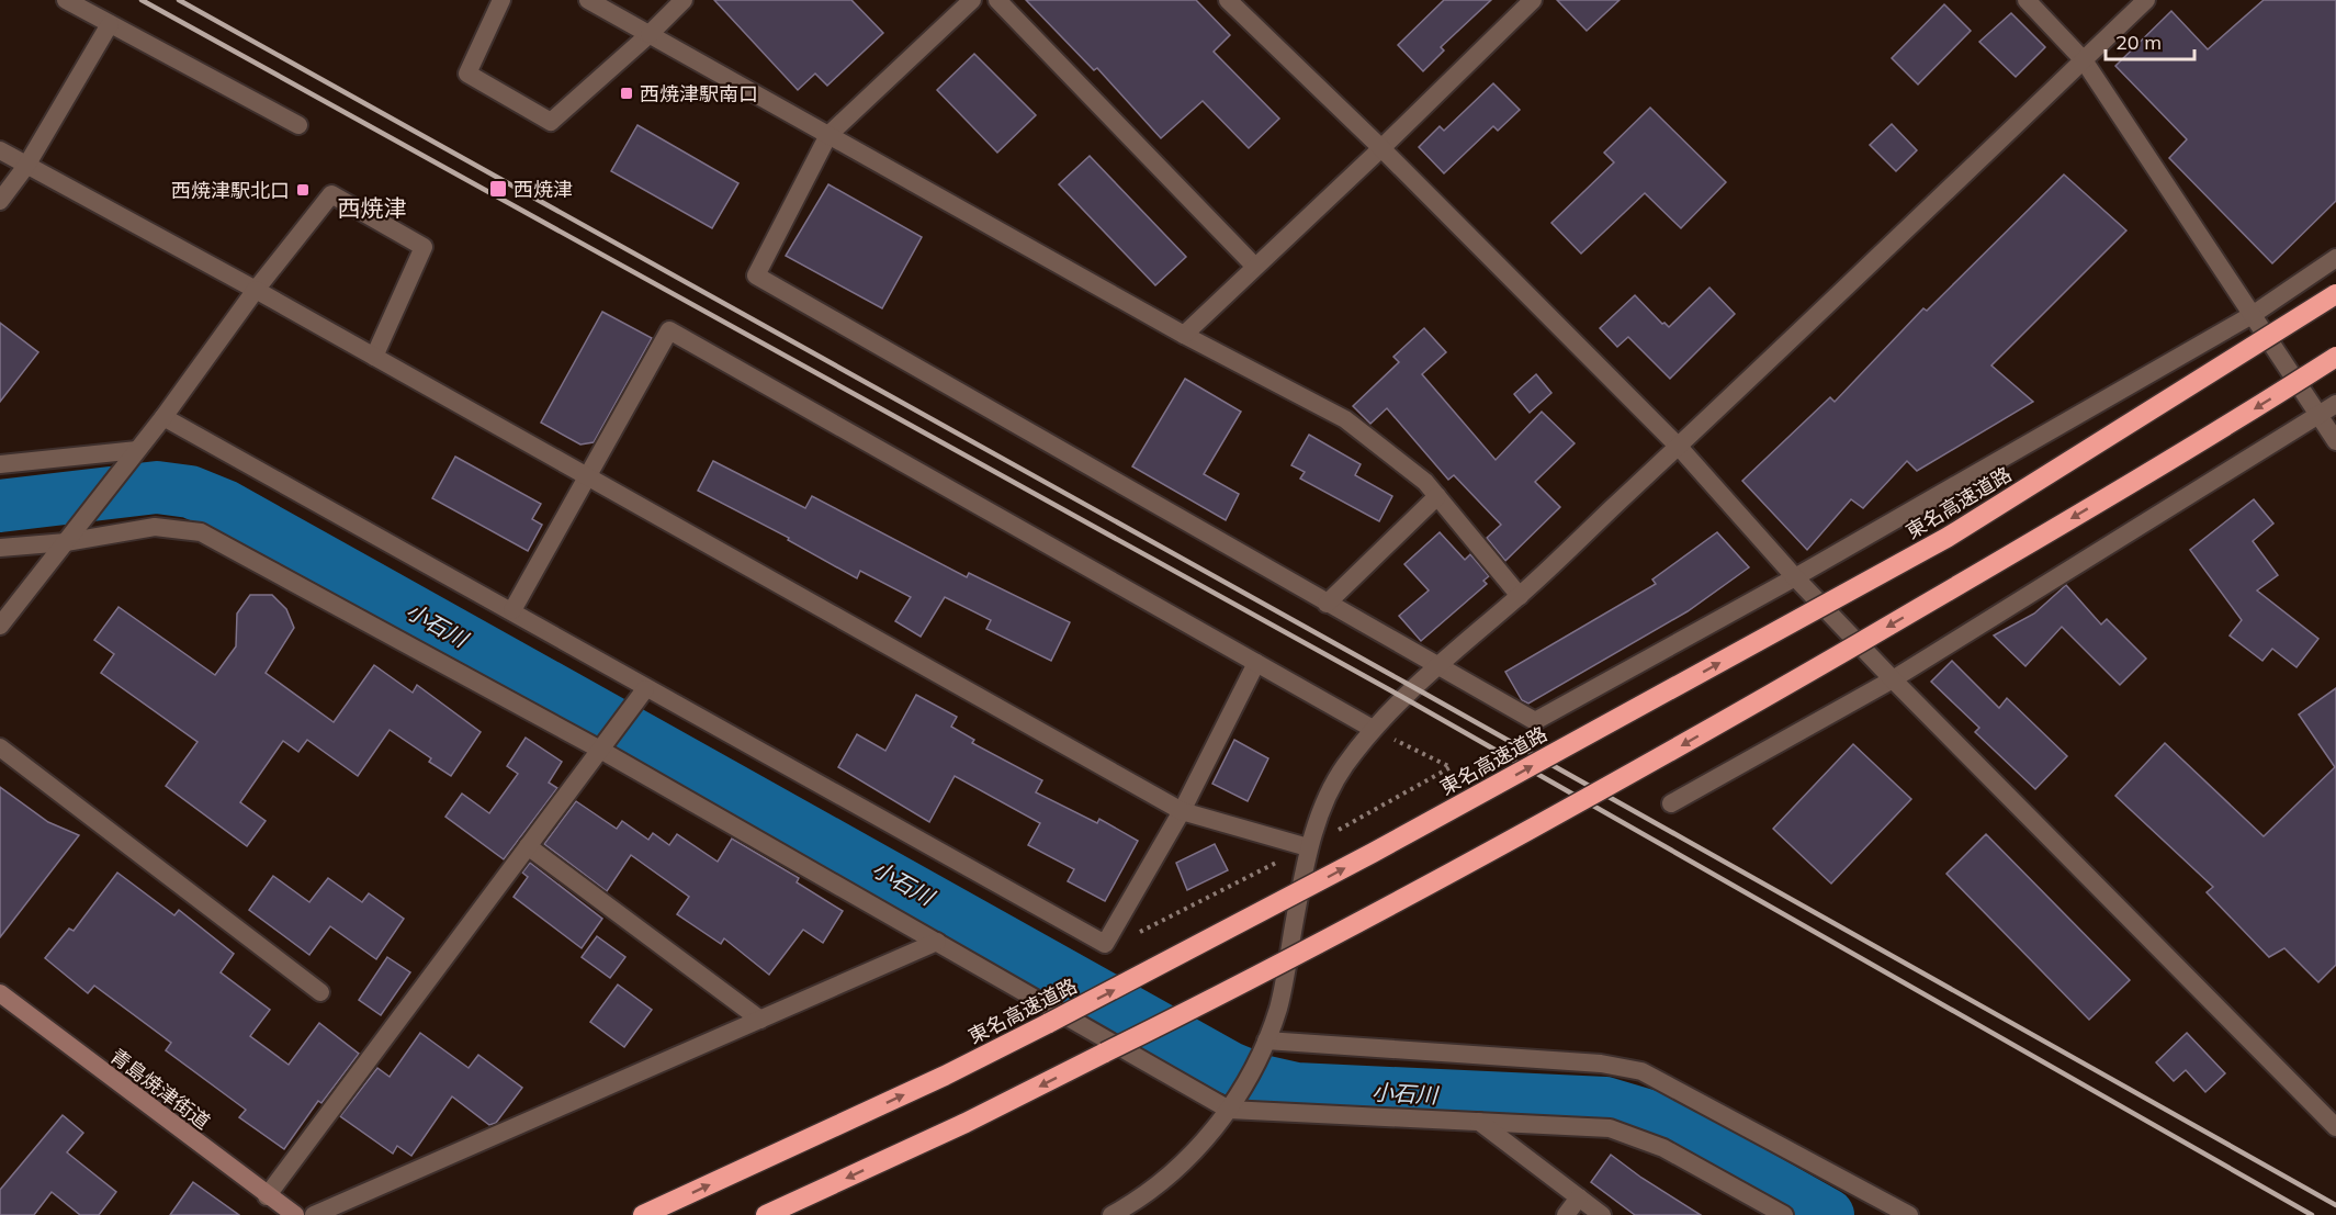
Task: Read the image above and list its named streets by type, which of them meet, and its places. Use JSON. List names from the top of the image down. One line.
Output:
{"streets":{"highway":["東名高速道路"],"main road":["青島焼津街道"]},"districts":["西焼津"],"water":["小石川"],"places":{"transit":["西焼津駅南口","西焼津","西焼津駅北口"]},"scale_bar":"20 m"}
